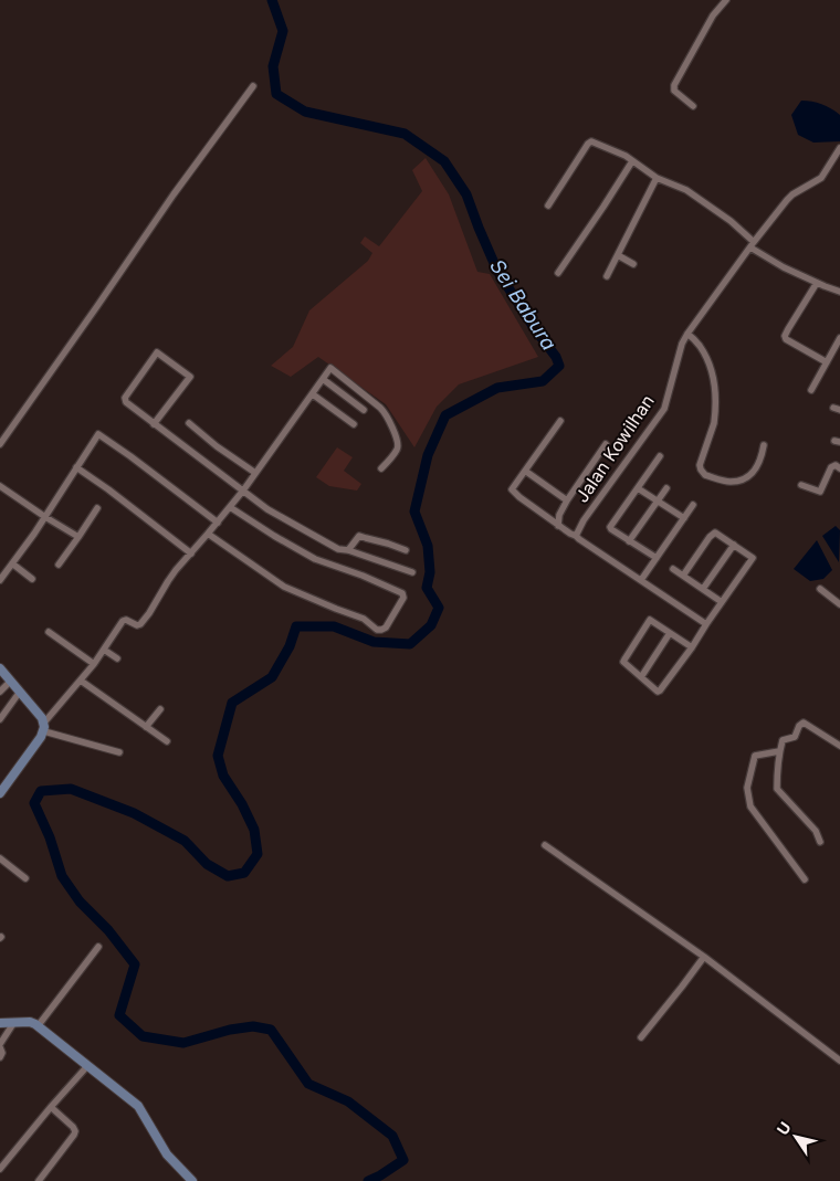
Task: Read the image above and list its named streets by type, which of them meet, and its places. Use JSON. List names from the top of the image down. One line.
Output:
{"streets":{"street":["Jalan Kowilhan"]},"water":["Sei Babura"],"north":"top left"}
